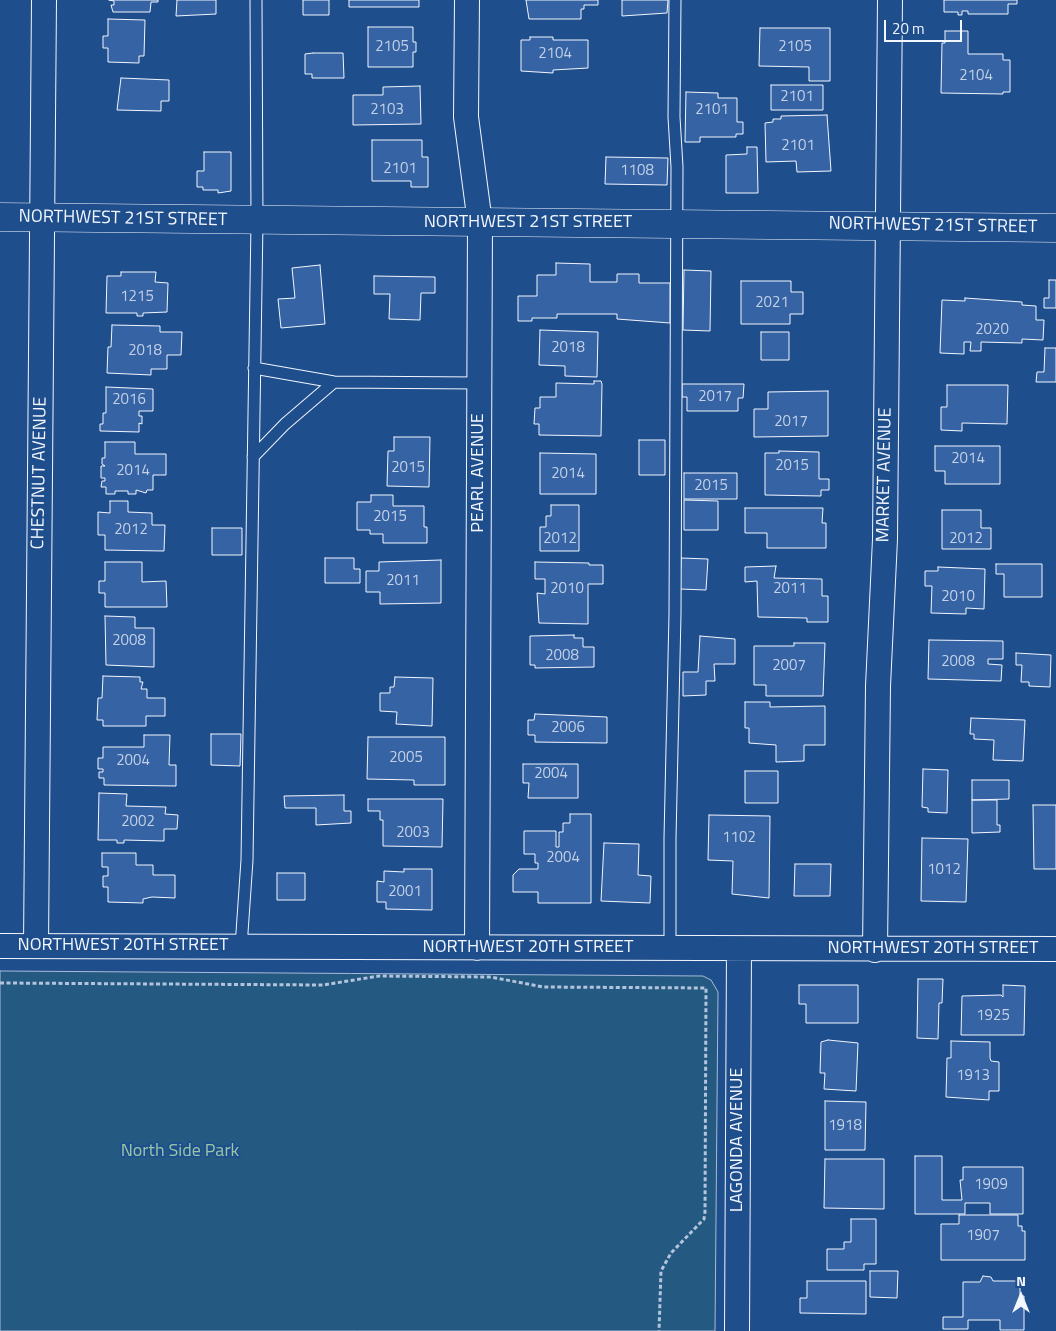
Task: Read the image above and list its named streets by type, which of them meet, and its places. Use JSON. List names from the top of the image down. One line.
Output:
{"streets":{"street":["NORTHWEST 21ST STREET","CHESTNUT AVENUE","PEARL AVENUE","MARKET AVENUE","NORTHWEST 20TH STREET","LAGONDA AVENUE"]},"crossings":[["NORTHWEST 21ST STREET","CHESTNUT AVENUE"],["NORTHWEST 21ST STREET","PEARL AVENUE"],["NORTHWEST 21ST STREET","MARKET AVENUE"],["CHESTNUT AVENUE","NORTHWEST 20TH STREET"],["PEARL AVENUE","NORTHWEST 20TH STREET"],["MARKET AVENUE","NORTHWEST 20TH STREET"],["NORTHWEST 20TH STREET","LAGONDA AVENUE"]],"parks":["North Side Park"],"house_numbers":["2105","2105","2104","2104","2101","2103","2101","2101","2101","1108","1215","2021","2020","2018","2018","2017","2016","2017","2014","2015","2015","2014","2014","2015","2015","2012","2012","2012","2011","2010","2011","2010","2008","2008","2008","2007","2006","2005","2004","2004","2002","2003","1102","2004","1012","2001","1925","1913","1918","1909","1907"],"scale_bar":"20 m","north":"top"}
